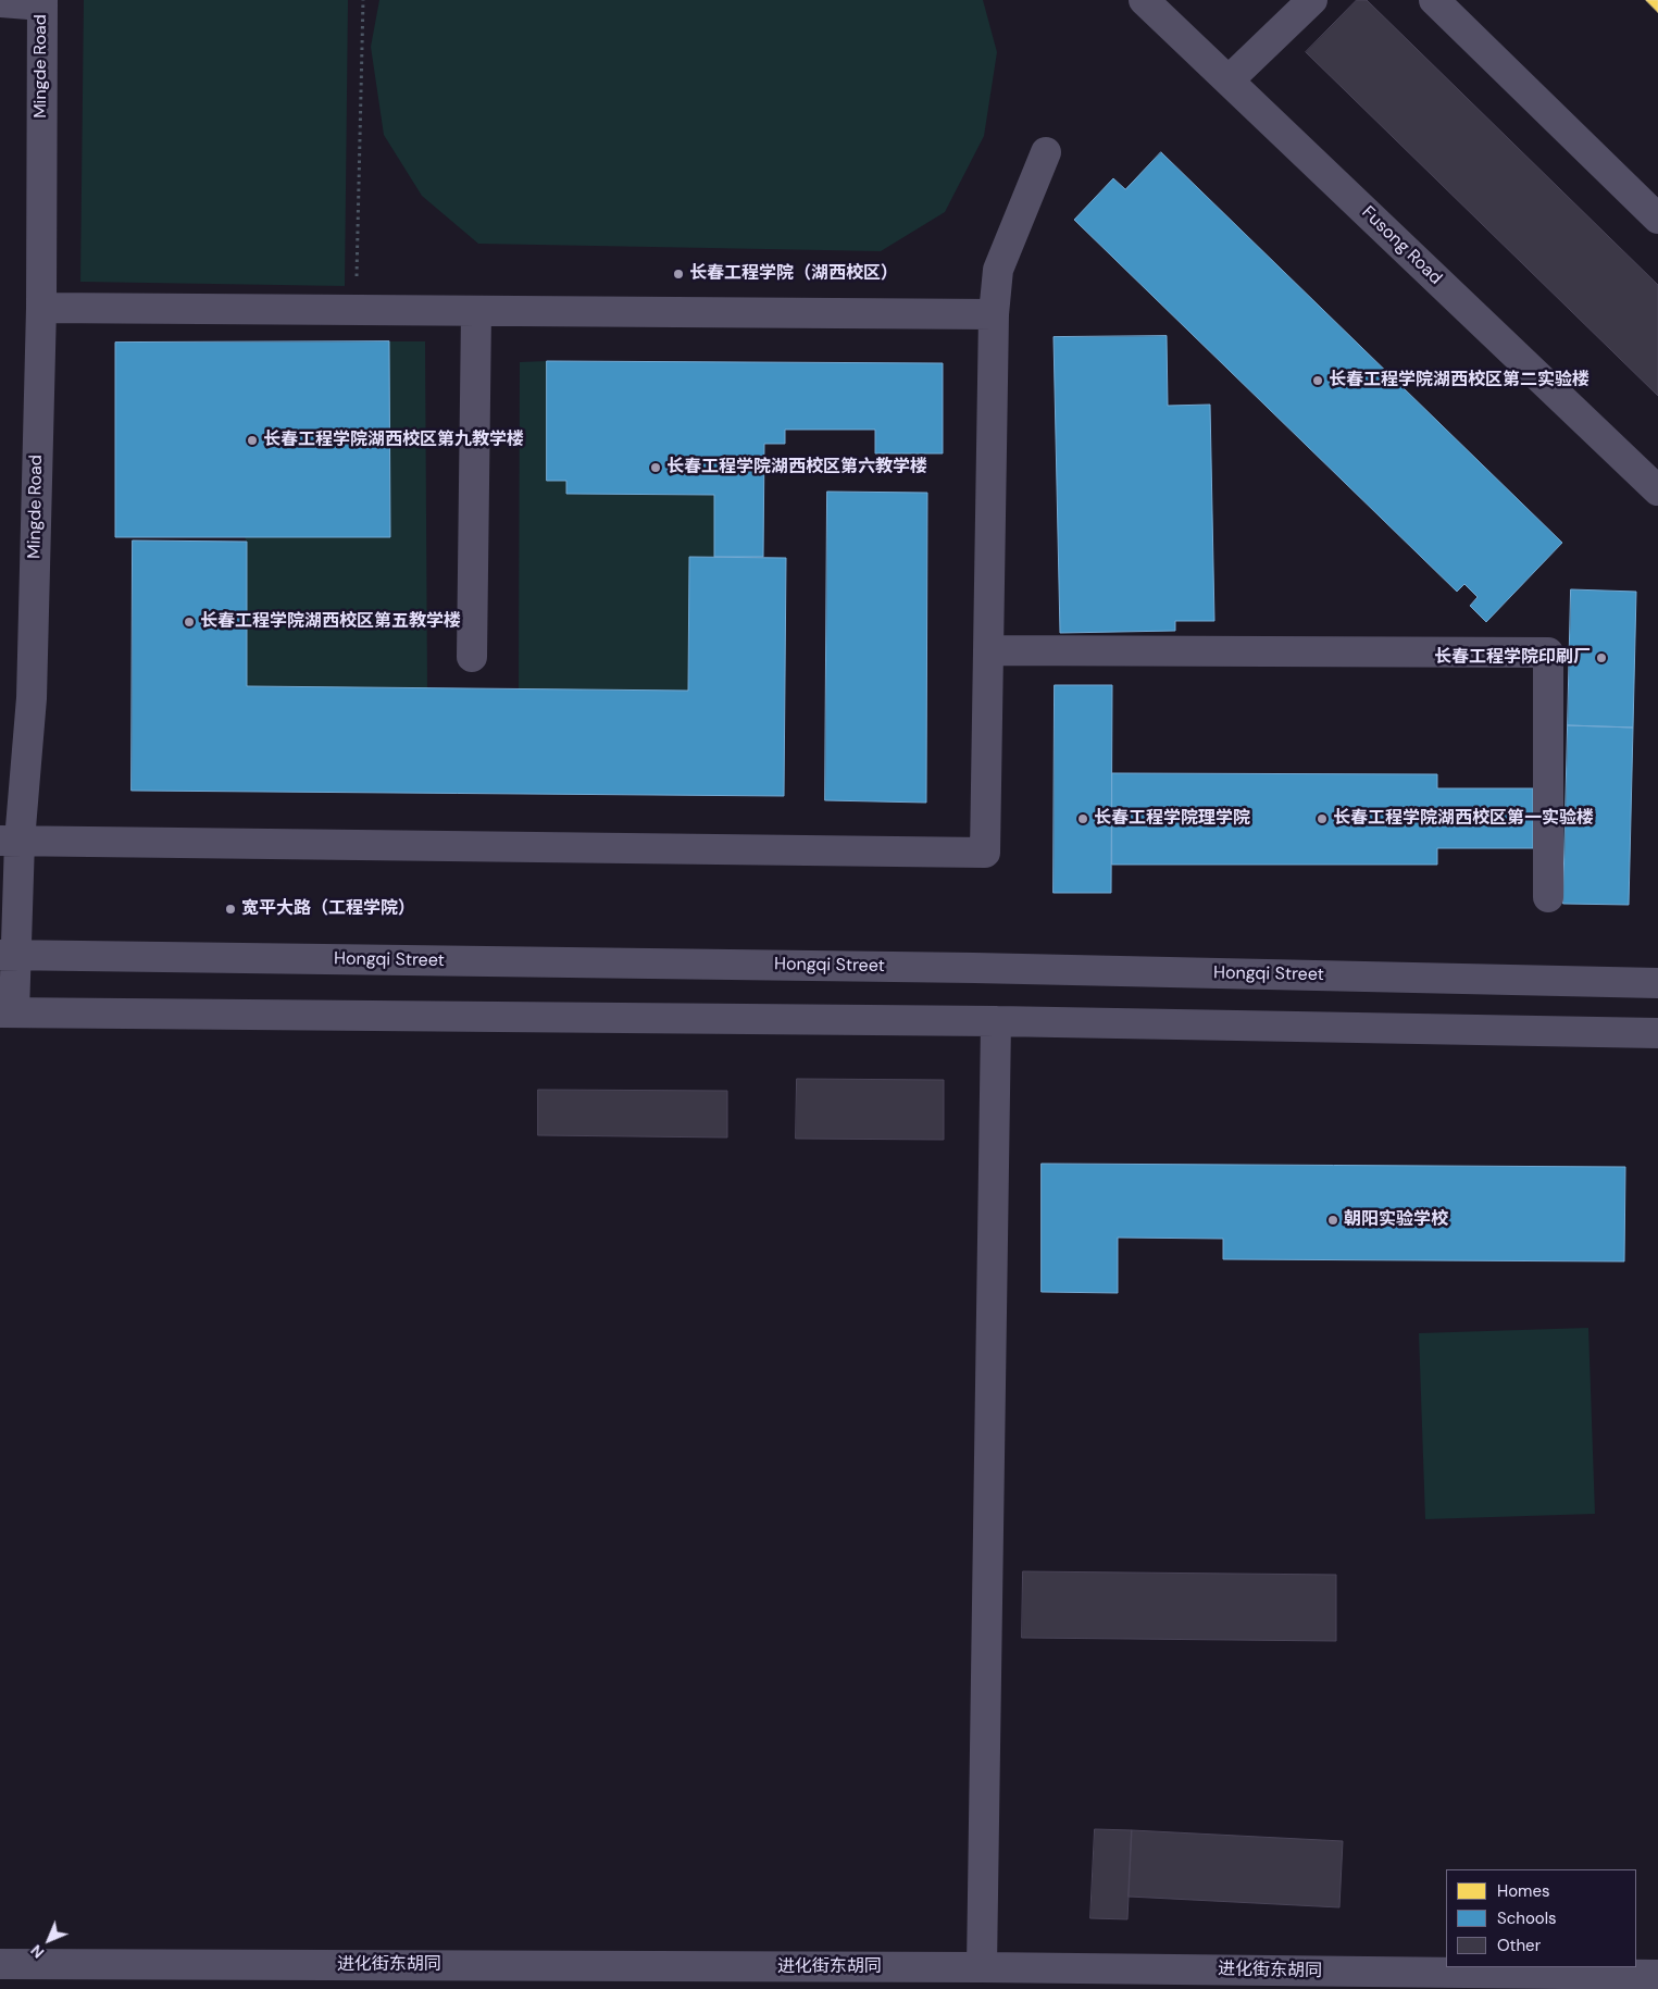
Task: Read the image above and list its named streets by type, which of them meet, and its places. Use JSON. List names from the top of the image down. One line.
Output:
{"streets":{"street":["Mingde Road","Fusong Road","Hongqi Street","进化街东胡同"]},"crossings":[["Mingde Road","Hongqi Street"]],"places":["长春工程学院（湖西校区）","长春工程学院湖西校区第二实验楼","长春工程学院湖西校区第九教学楼","长春工程学院湖西校区第六教学楼","长春工程学院湖西校区第五教学楼","长春工程学院印刷厂","长春工程学院理学院","长春工程学院湖西校区第一实验楼","宽平大路（工程学院）","朝阳实验学校"],"legend":["Homes","Schools","Other"],"north":"bottom left"}
